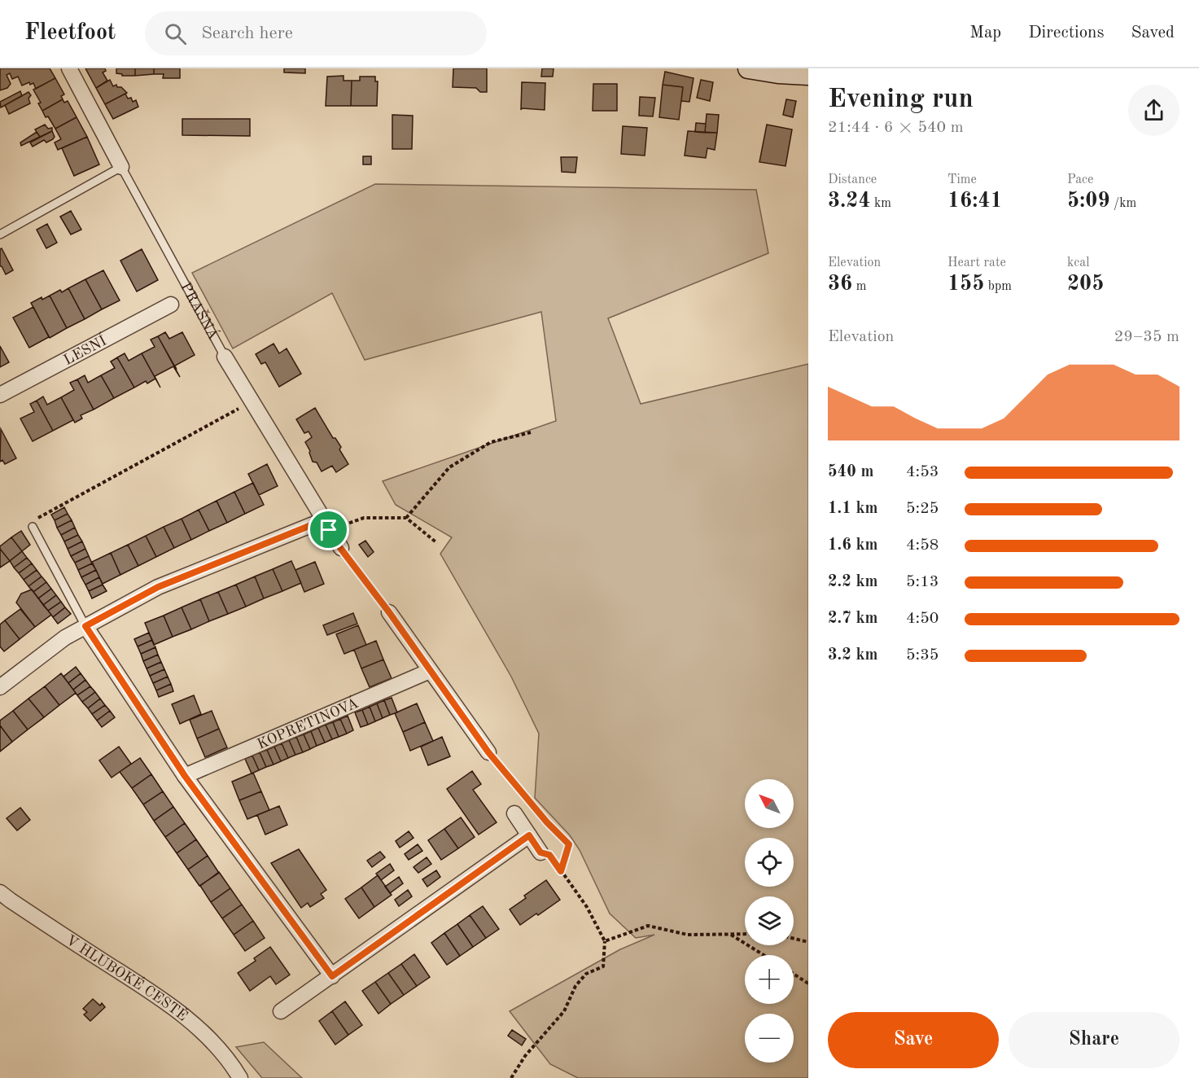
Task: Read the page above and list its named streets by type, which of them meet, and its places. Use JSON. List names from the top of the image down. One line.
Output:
{"streets":{"street":["PRAŠNÁ","LESNÍ","KOPRETINOVÁ","V HLUBOKÉ CESTĚ"]},"north":"top left","page":{"header":"Fleetfoot","search":"Search here","nav":["Map","Directions","Saved"],"heading":["Evening run","21:44 · 6 × 540 m"],"stats":[["Distance","3.24 km"],["Time","16:41"],["Pace","5:09 /km"],["Elevation","36 m"],["Heart rate","155 bpm"],["kcal","205"]],"chart":["Elevation","29–35 m"],"list":[{"name":"540 m","note":"4:53"},{"name":"1.1 km","note":"5:25"},{"name":"1.6 km","note":"4:58"},{"name":"2.2 km","note":"5:13"},{"name":"2.7 km","note":"4:50"},{"name":"3.2 km","note":"5:35"}],"map_buttons":["+","−"],"buttons":["Save","Share"]}}
